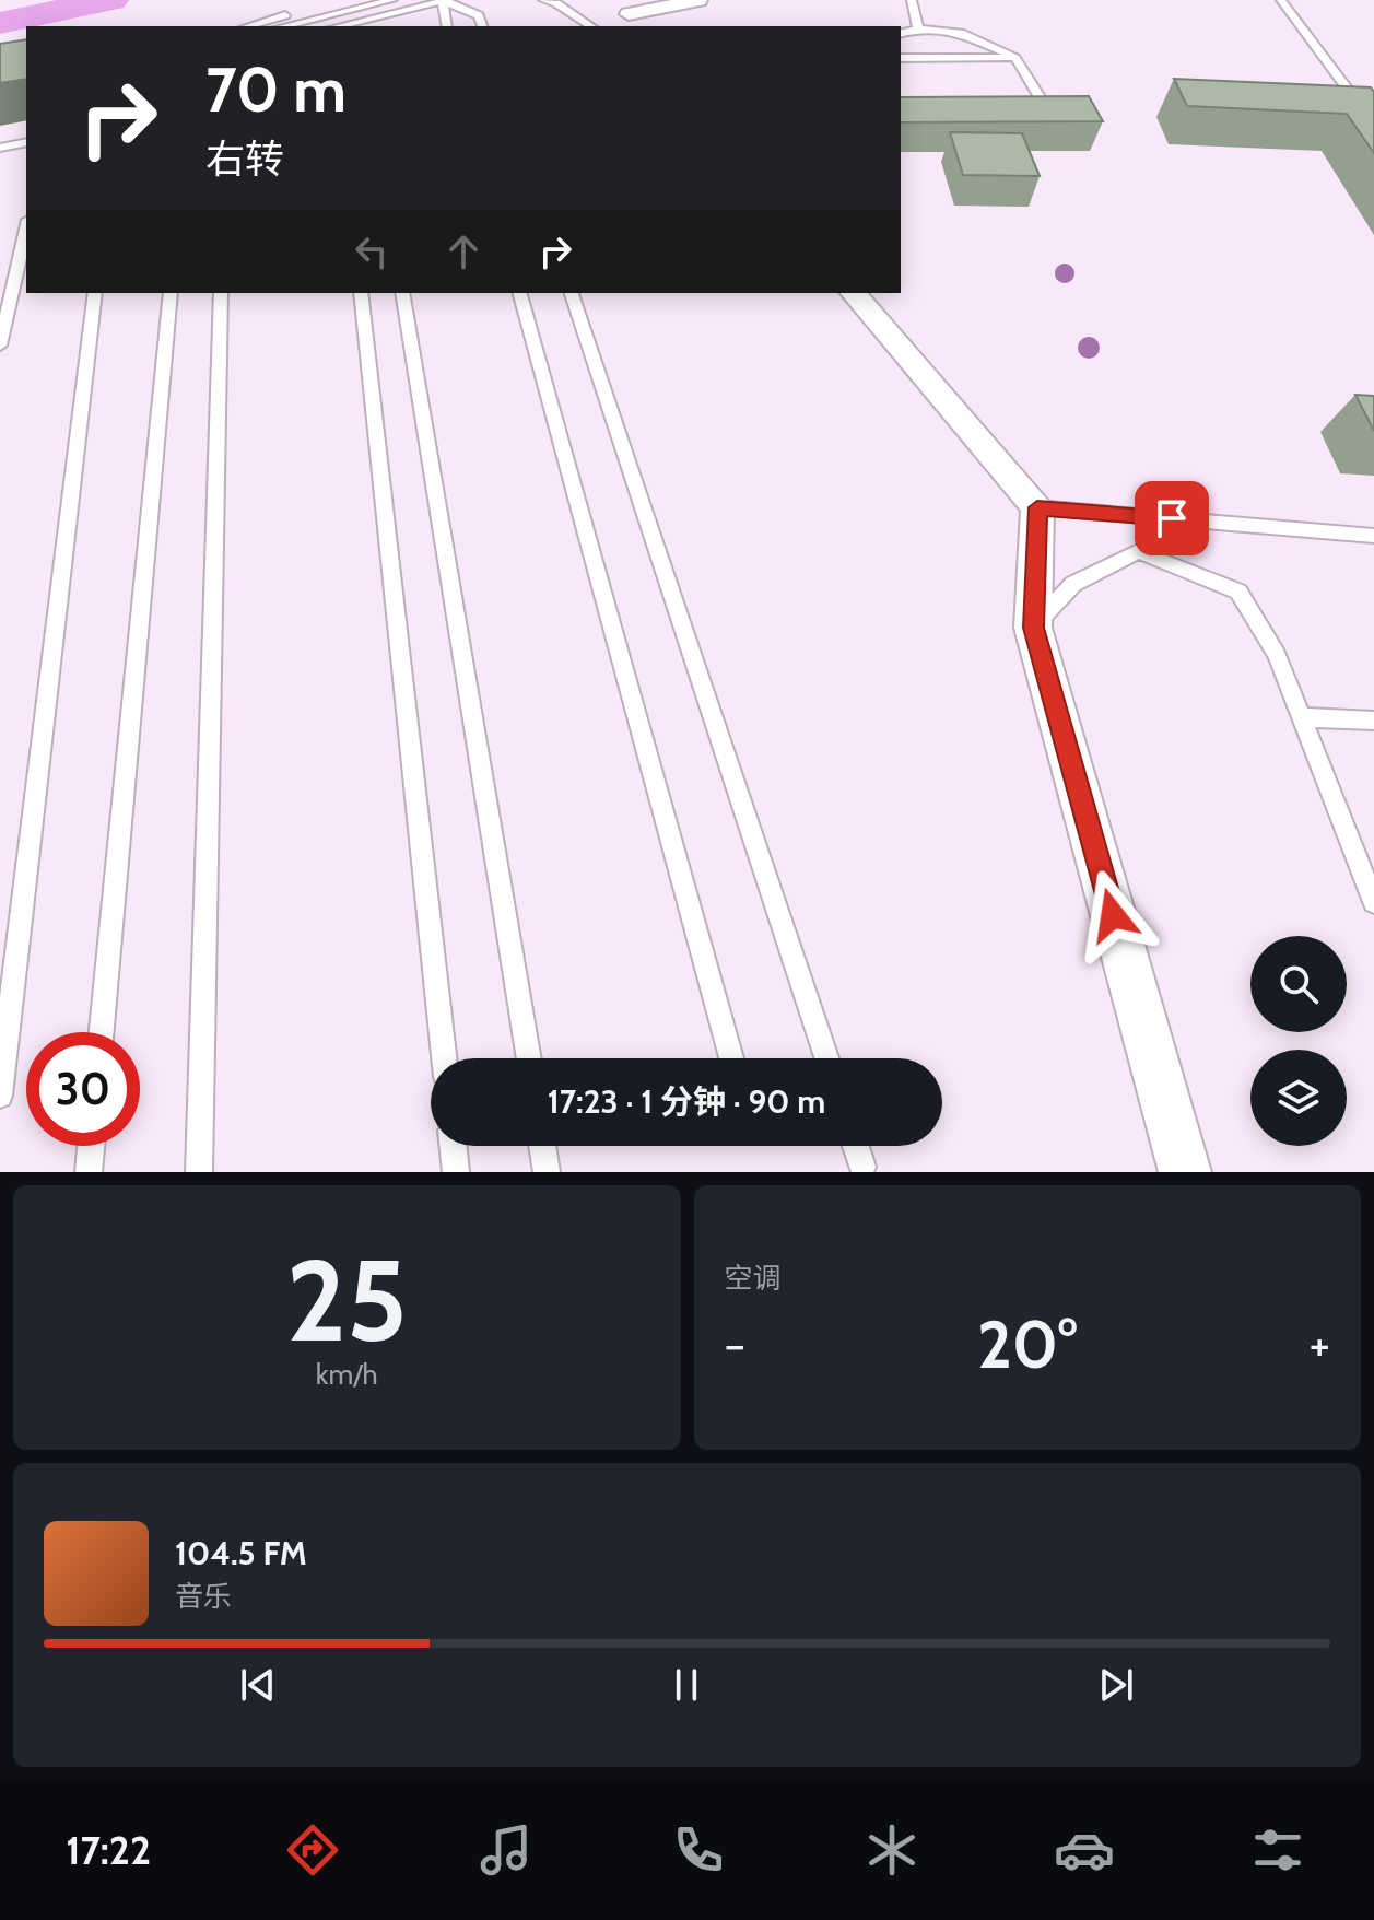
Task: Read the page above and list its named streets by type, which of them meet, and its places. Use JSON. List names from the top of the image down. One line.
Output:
{"page":{"turn":["70 m","右转"],"limit":"30","trip":"17:23 · 1 分钟 · 90 m","tile":[["25","km/h"],"空调"],"heat":["−","20°","+"],"song":["104.5 FM","音乐"],"tabs":"17:22"}}
